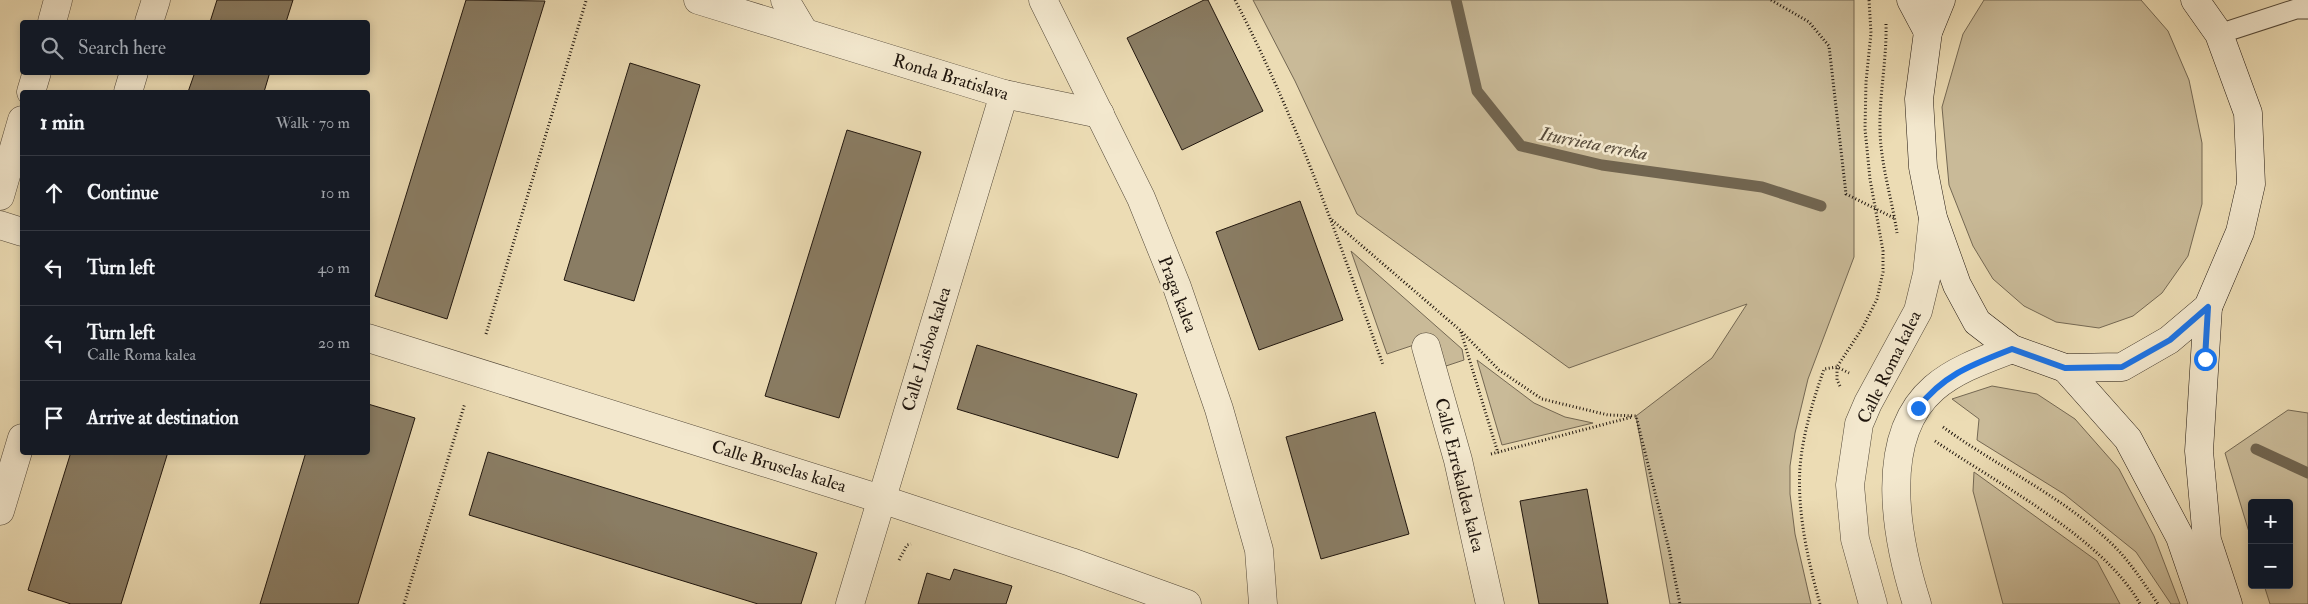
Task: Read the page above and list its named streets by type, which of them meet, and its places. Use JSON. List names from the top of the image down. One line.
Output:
{"streets":{"street":["Ronda Bratislava","Praga kalea","Calle Lisboa kalea","Calle Roma kalea","Calle Bruselas kalea","Calle Errekaldea kalea"]},"crossings":[["Ronda Bratislava","Praga kalea"],["Ronda Bratislava","Calle Lisboa kalea"],["Calle Lisboa kalea","Calle Bruselas kalea"]],"water":["Iturrieta erreka"],"page":{"search":"Search here","heading":["1 min","Walk · 70 m"],"list":[["Continue","10 m"],["Turn left","40 m"],["Turn left","Calle Roma kalea","20 m"],"Arrive at destination"],"map_buttons":["+","−"]}}
